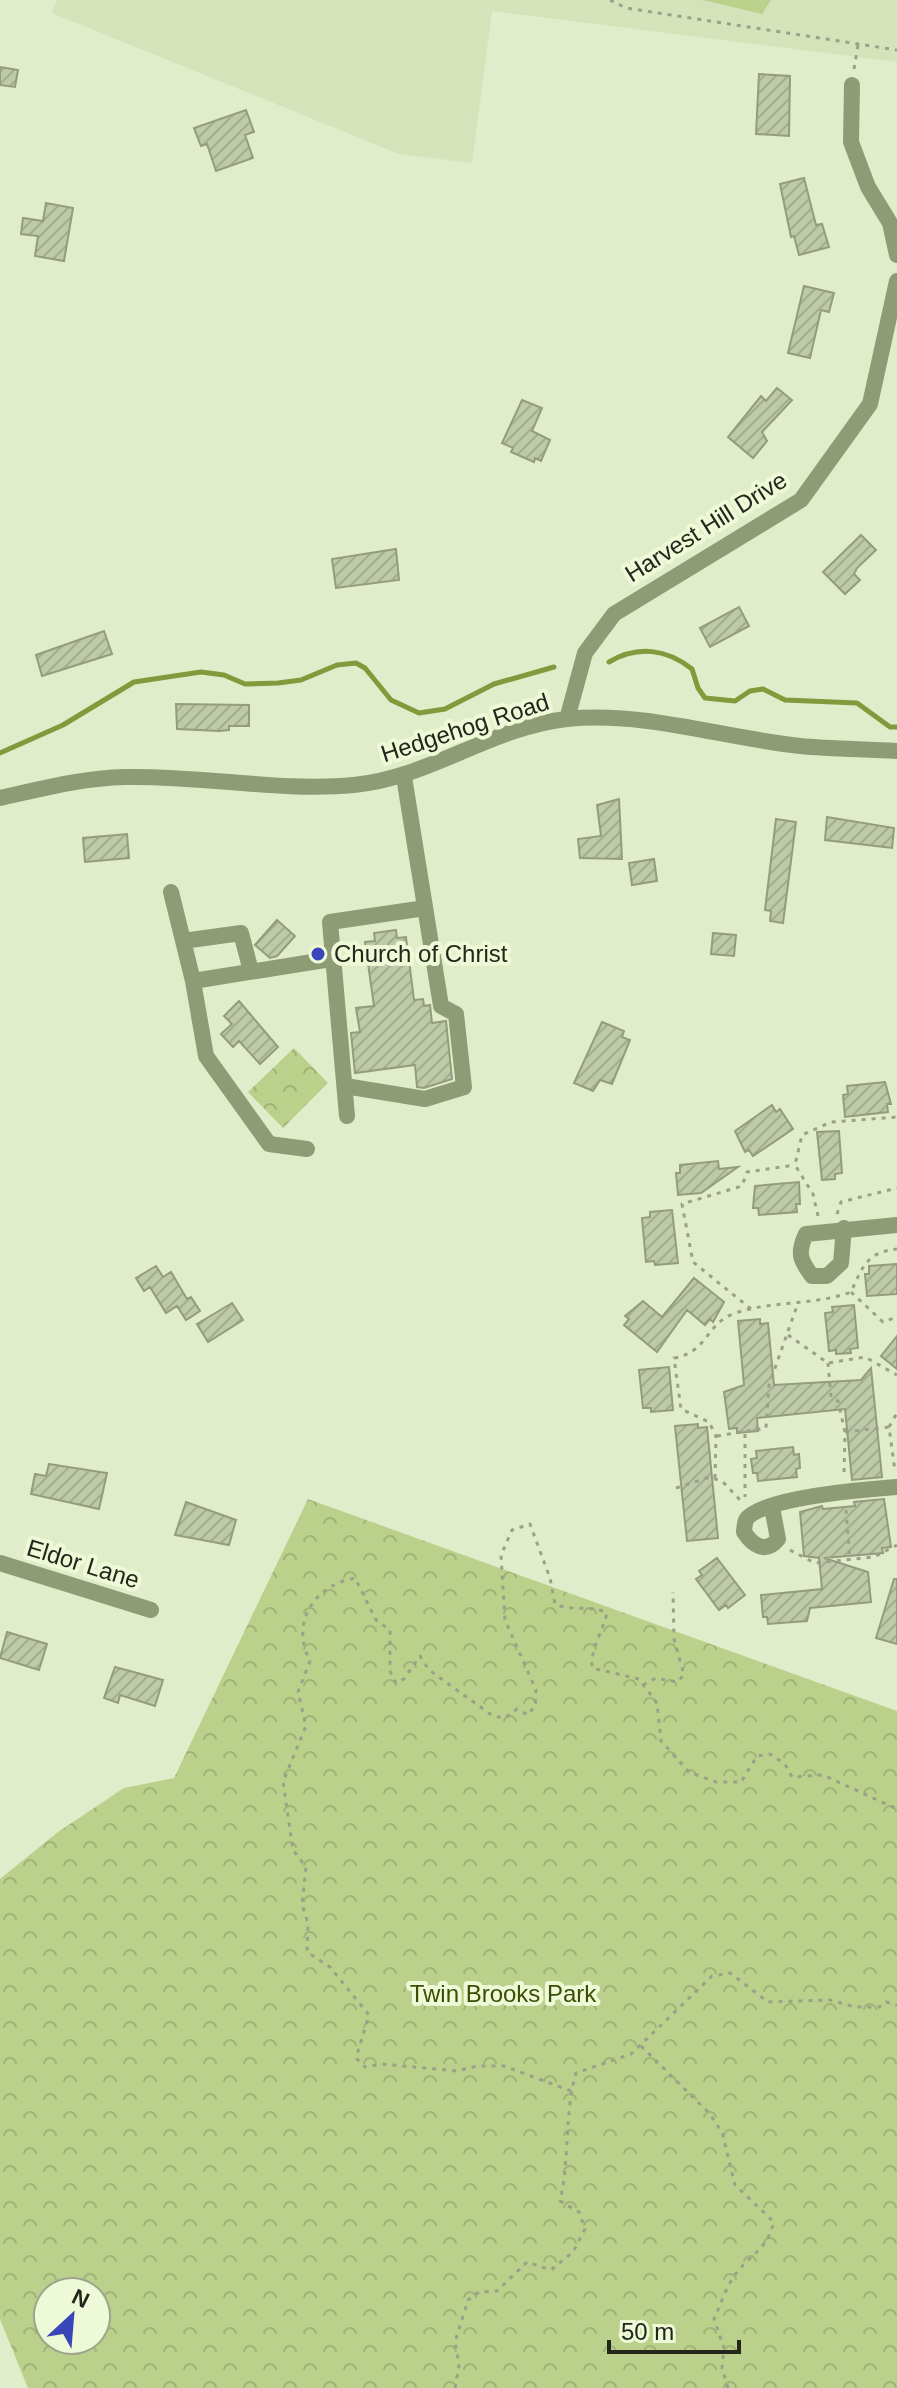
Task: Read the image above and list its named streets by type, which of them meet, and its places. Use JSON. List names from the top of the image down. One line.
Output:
{"streets":{"street":["Harvest Hill Drive","Hedgehog Road","Eldor Lane"]},"crossings":[["Harvest Hill Drive","Hedgehog Road"]],"parks":["Twin Brooks Park"],"places":["Church of Christ"],"scale_bar":"50 m","north":"top right"}
